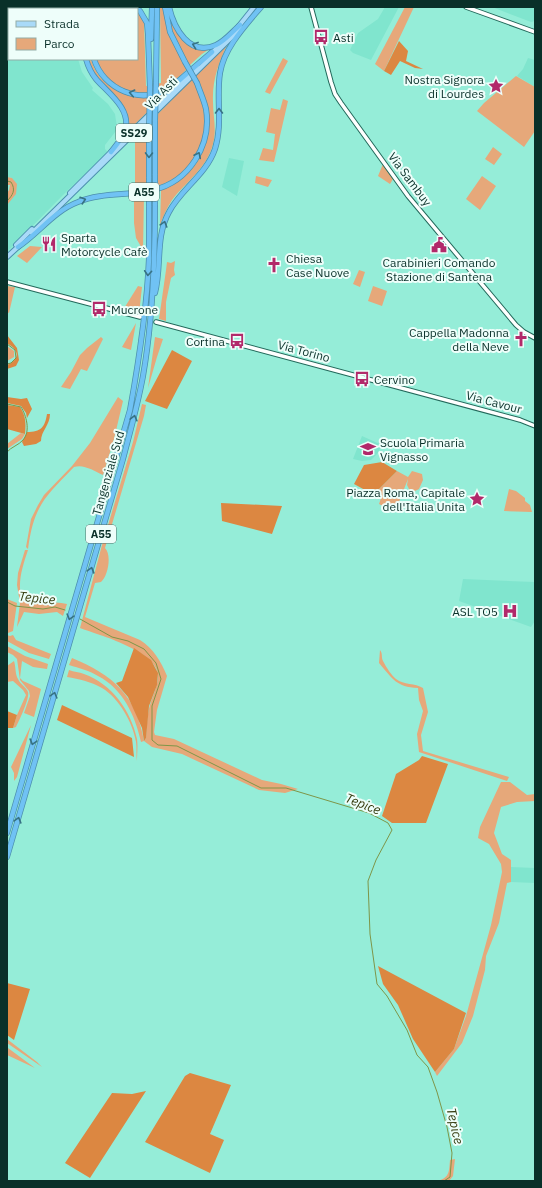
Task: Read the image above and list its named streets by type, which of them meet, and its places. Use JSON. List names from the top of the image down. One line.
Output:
{"streets":{"highway":["A55","Tangenziale Sud"],"main road":["Via Asti","SS29"],"street":["Via Sambuy","Via Torino","Via Cavour"]},"crossings":[["Via Asti","A55"],["A55","Tangenziale Sud"],["Via Torino","Via Cavour"]],"water":["Tepice"],"places":{"bus stop":["Asti","Mucrone","Cortina","Cervino"],"place":["Nostra Signora di Lourdes","Piazza Roma, Capitale dell'Italia Unita"],"restaurant":["Sparta Motorcycle Cafè"],"public building":["Carabinieri Comando Stazione di Santena"],"church":["Chiesa Case Nuove","Cappella Madonna della Neve"],"school or university":["Scuola Primaria Vignasso"],"hospital":["ASL TO5"]},"legend":["Strada","Parco"]}
